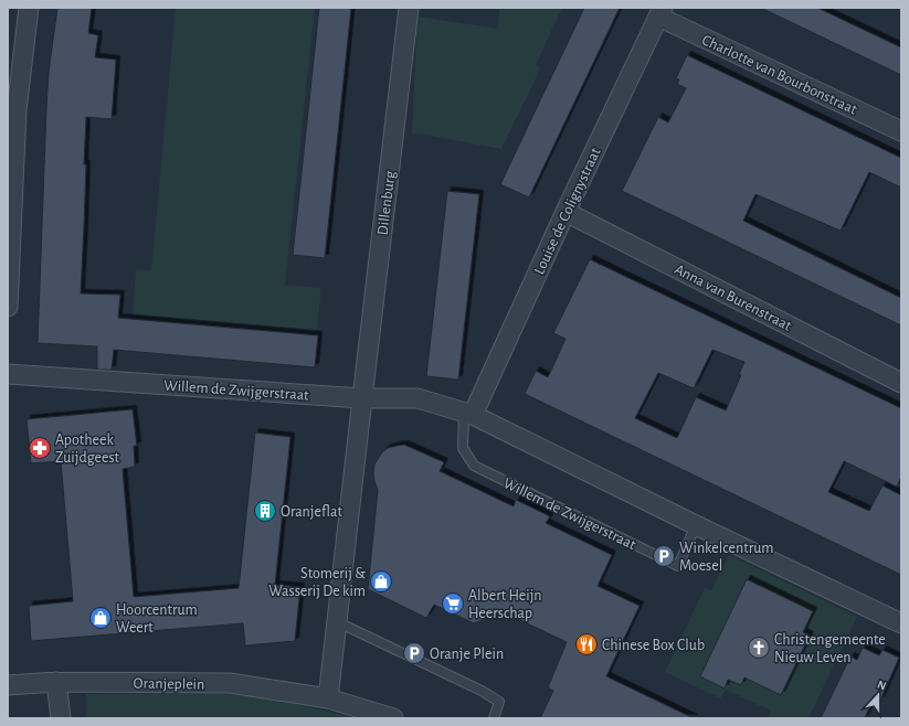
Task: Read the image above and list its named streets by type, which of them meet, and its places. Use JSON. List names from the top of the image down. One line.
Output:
{"streets":{"street":["Charlotte van Bourbonstraat","Dillenburg","Louise de Colignystraat","Anna van Burenstraat","Willem de Zwijgerstraat","Oranjeplein"]},"crossings":[["Charlotte van Bourbonstraat","Louise de Colignystraat"],["Dillenburg","Willem de Zwijgerstraat"],["Louise de Colignystraat","Anna van Burenstraat"],["Louise de Colignystraat","Willem de Zwijgerstraat"]],"places":{"pharmacy":["Apotheek Zuijdgeest"],"building":["Oranjeflat"],"parking":["Winkelcentrum Moesel","Oranje Plein"],"shop":["Stomerij & Wasserij De kim","Hoorcentrum Weert"],"supermarket":["Albert Heijn Heerschap"],"restaurant":["Chinese Box Club"],"church":["Christengemeente Nieuw Leven"]},"north":"top"}
